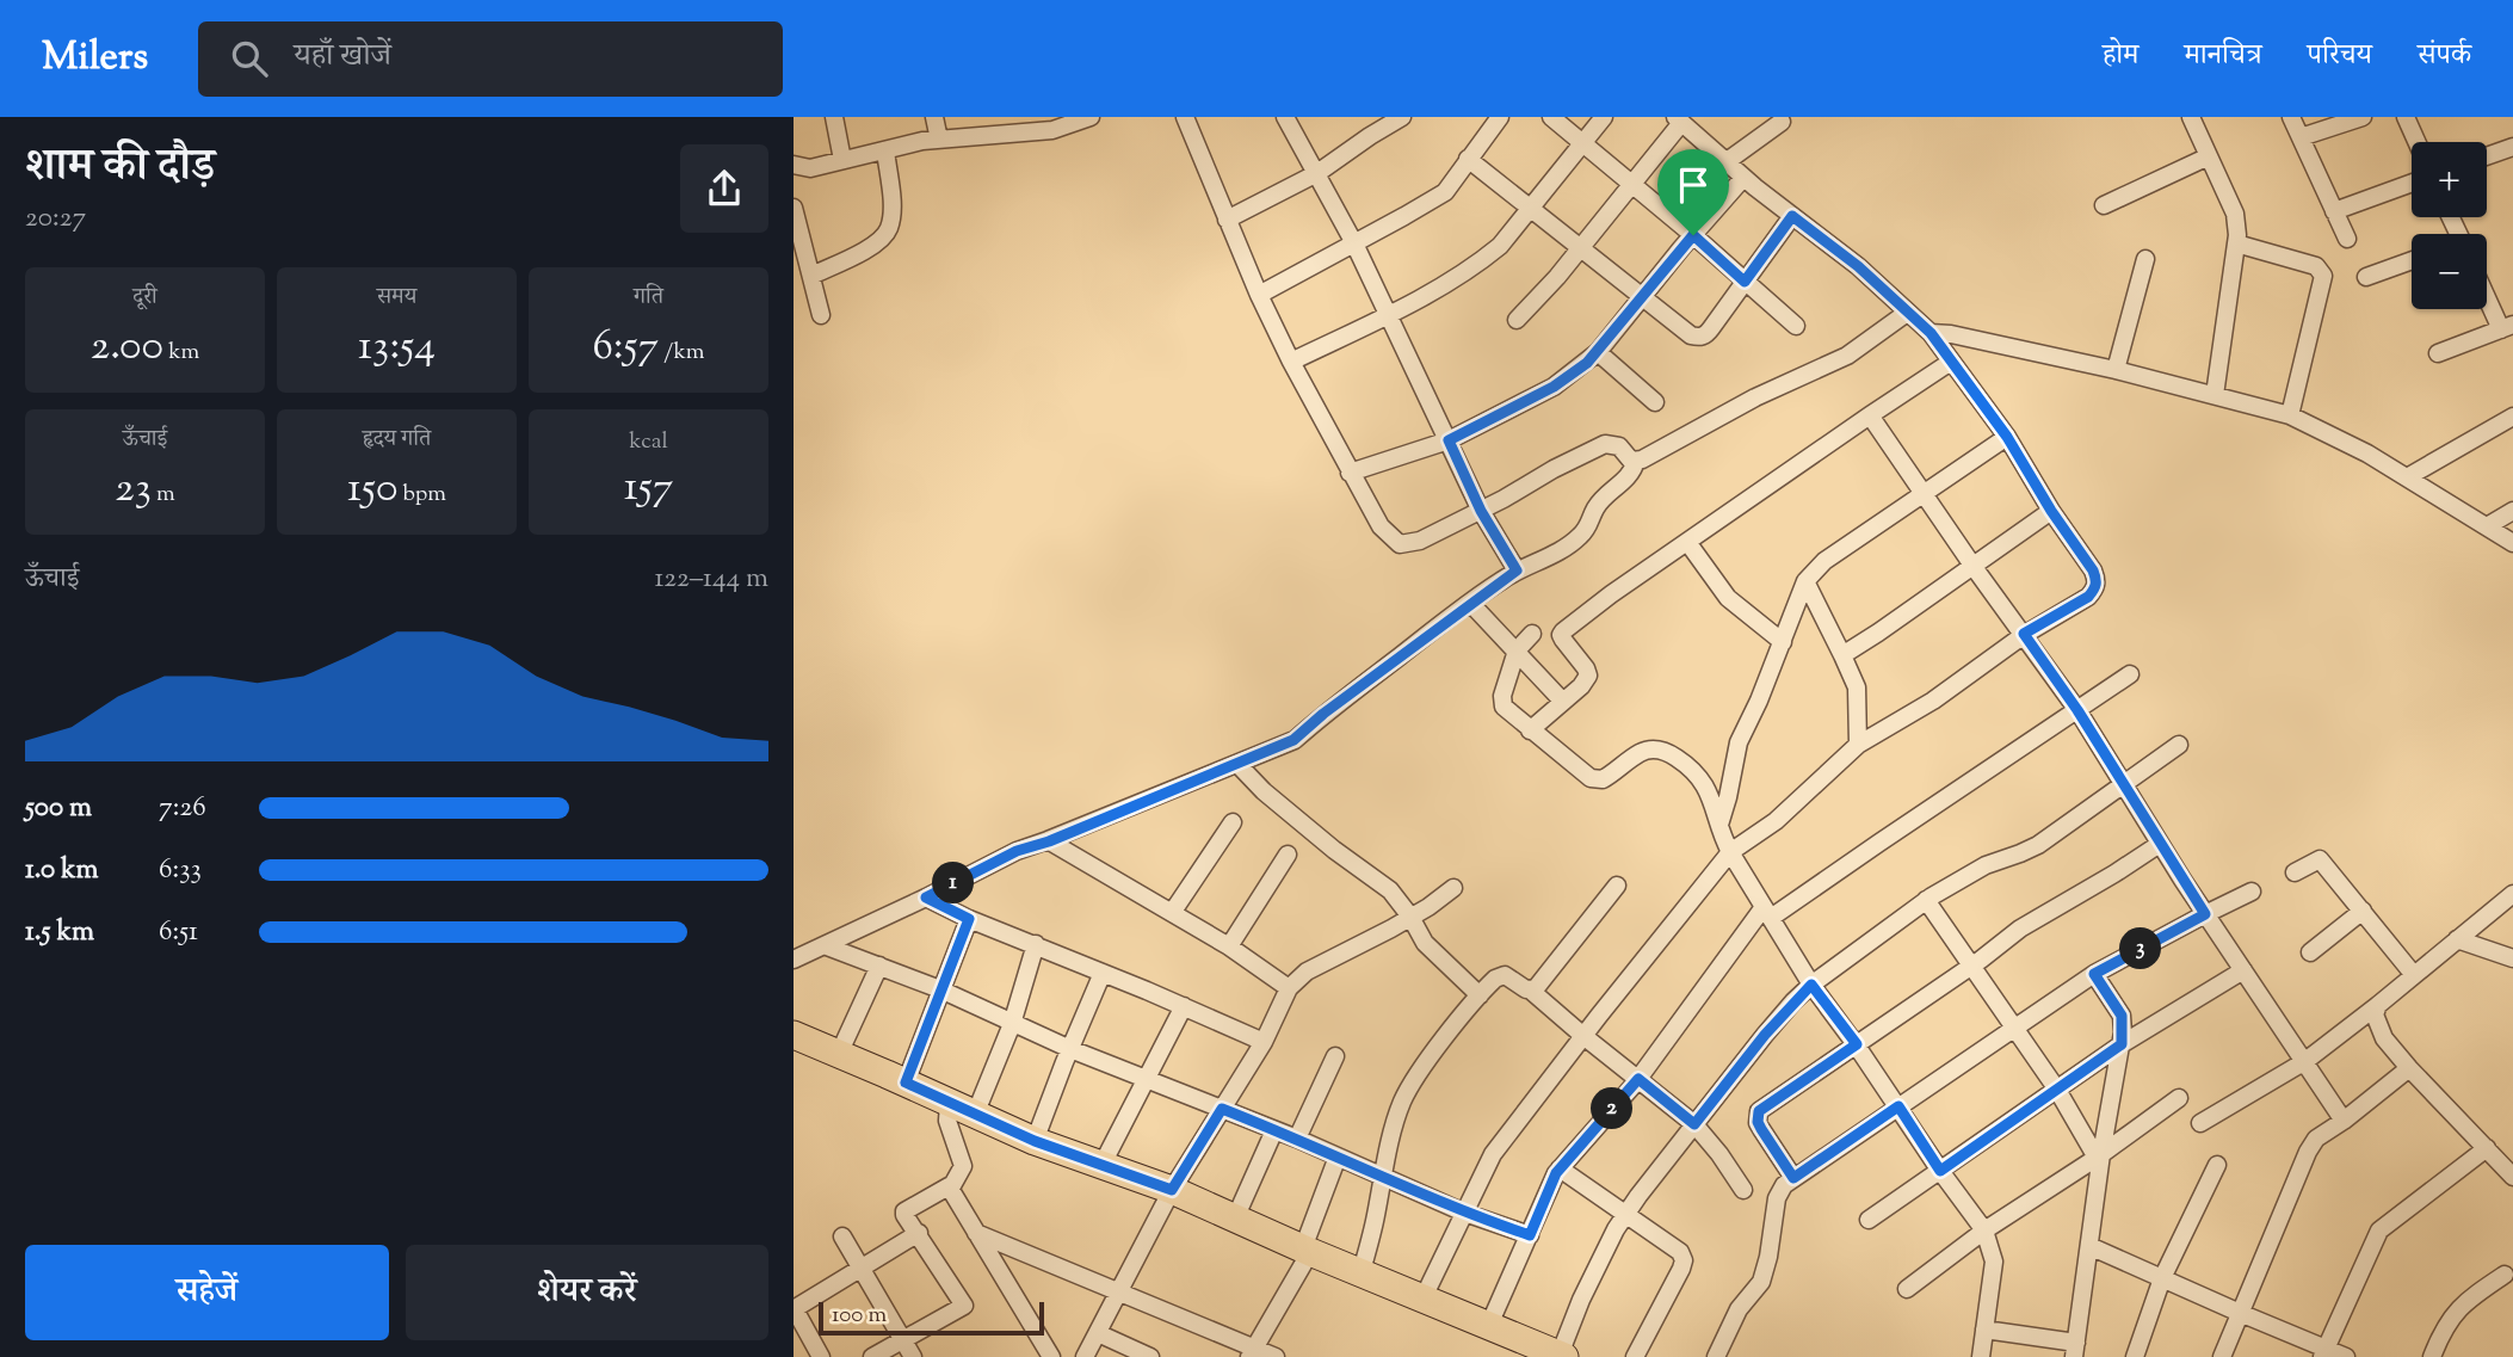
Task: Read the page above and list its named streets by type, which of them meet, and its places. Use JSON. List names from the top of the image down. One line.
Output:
{"scale_bar":"100 m","page":{"header":"Milers","search":"यहाँ खोजें","nav":["होम","मानचित्र","परिचय","संपर्क"],"heading":["शाम की दौड़","20:27"],"map_buttons":["+","−"],"stats":[["दूरी","2.00 km"],["समय","13:54"],["गति","6:57 /km"],["ऊँचाई","23 m"],["हृदय गति","150 bpm"],["kcal","157"]],"chart":["ऊँचाई","122–144 m"],"list":[{"name":"500 m","note":"7:26"},{"name":"1.0 km","note":"6:33"},{"name":"1.5 km","note":"6:51"}],"pins":["1","3","2"],"buttons":["सहेजें","शेयर करें"],"scale":"100 m"}}
